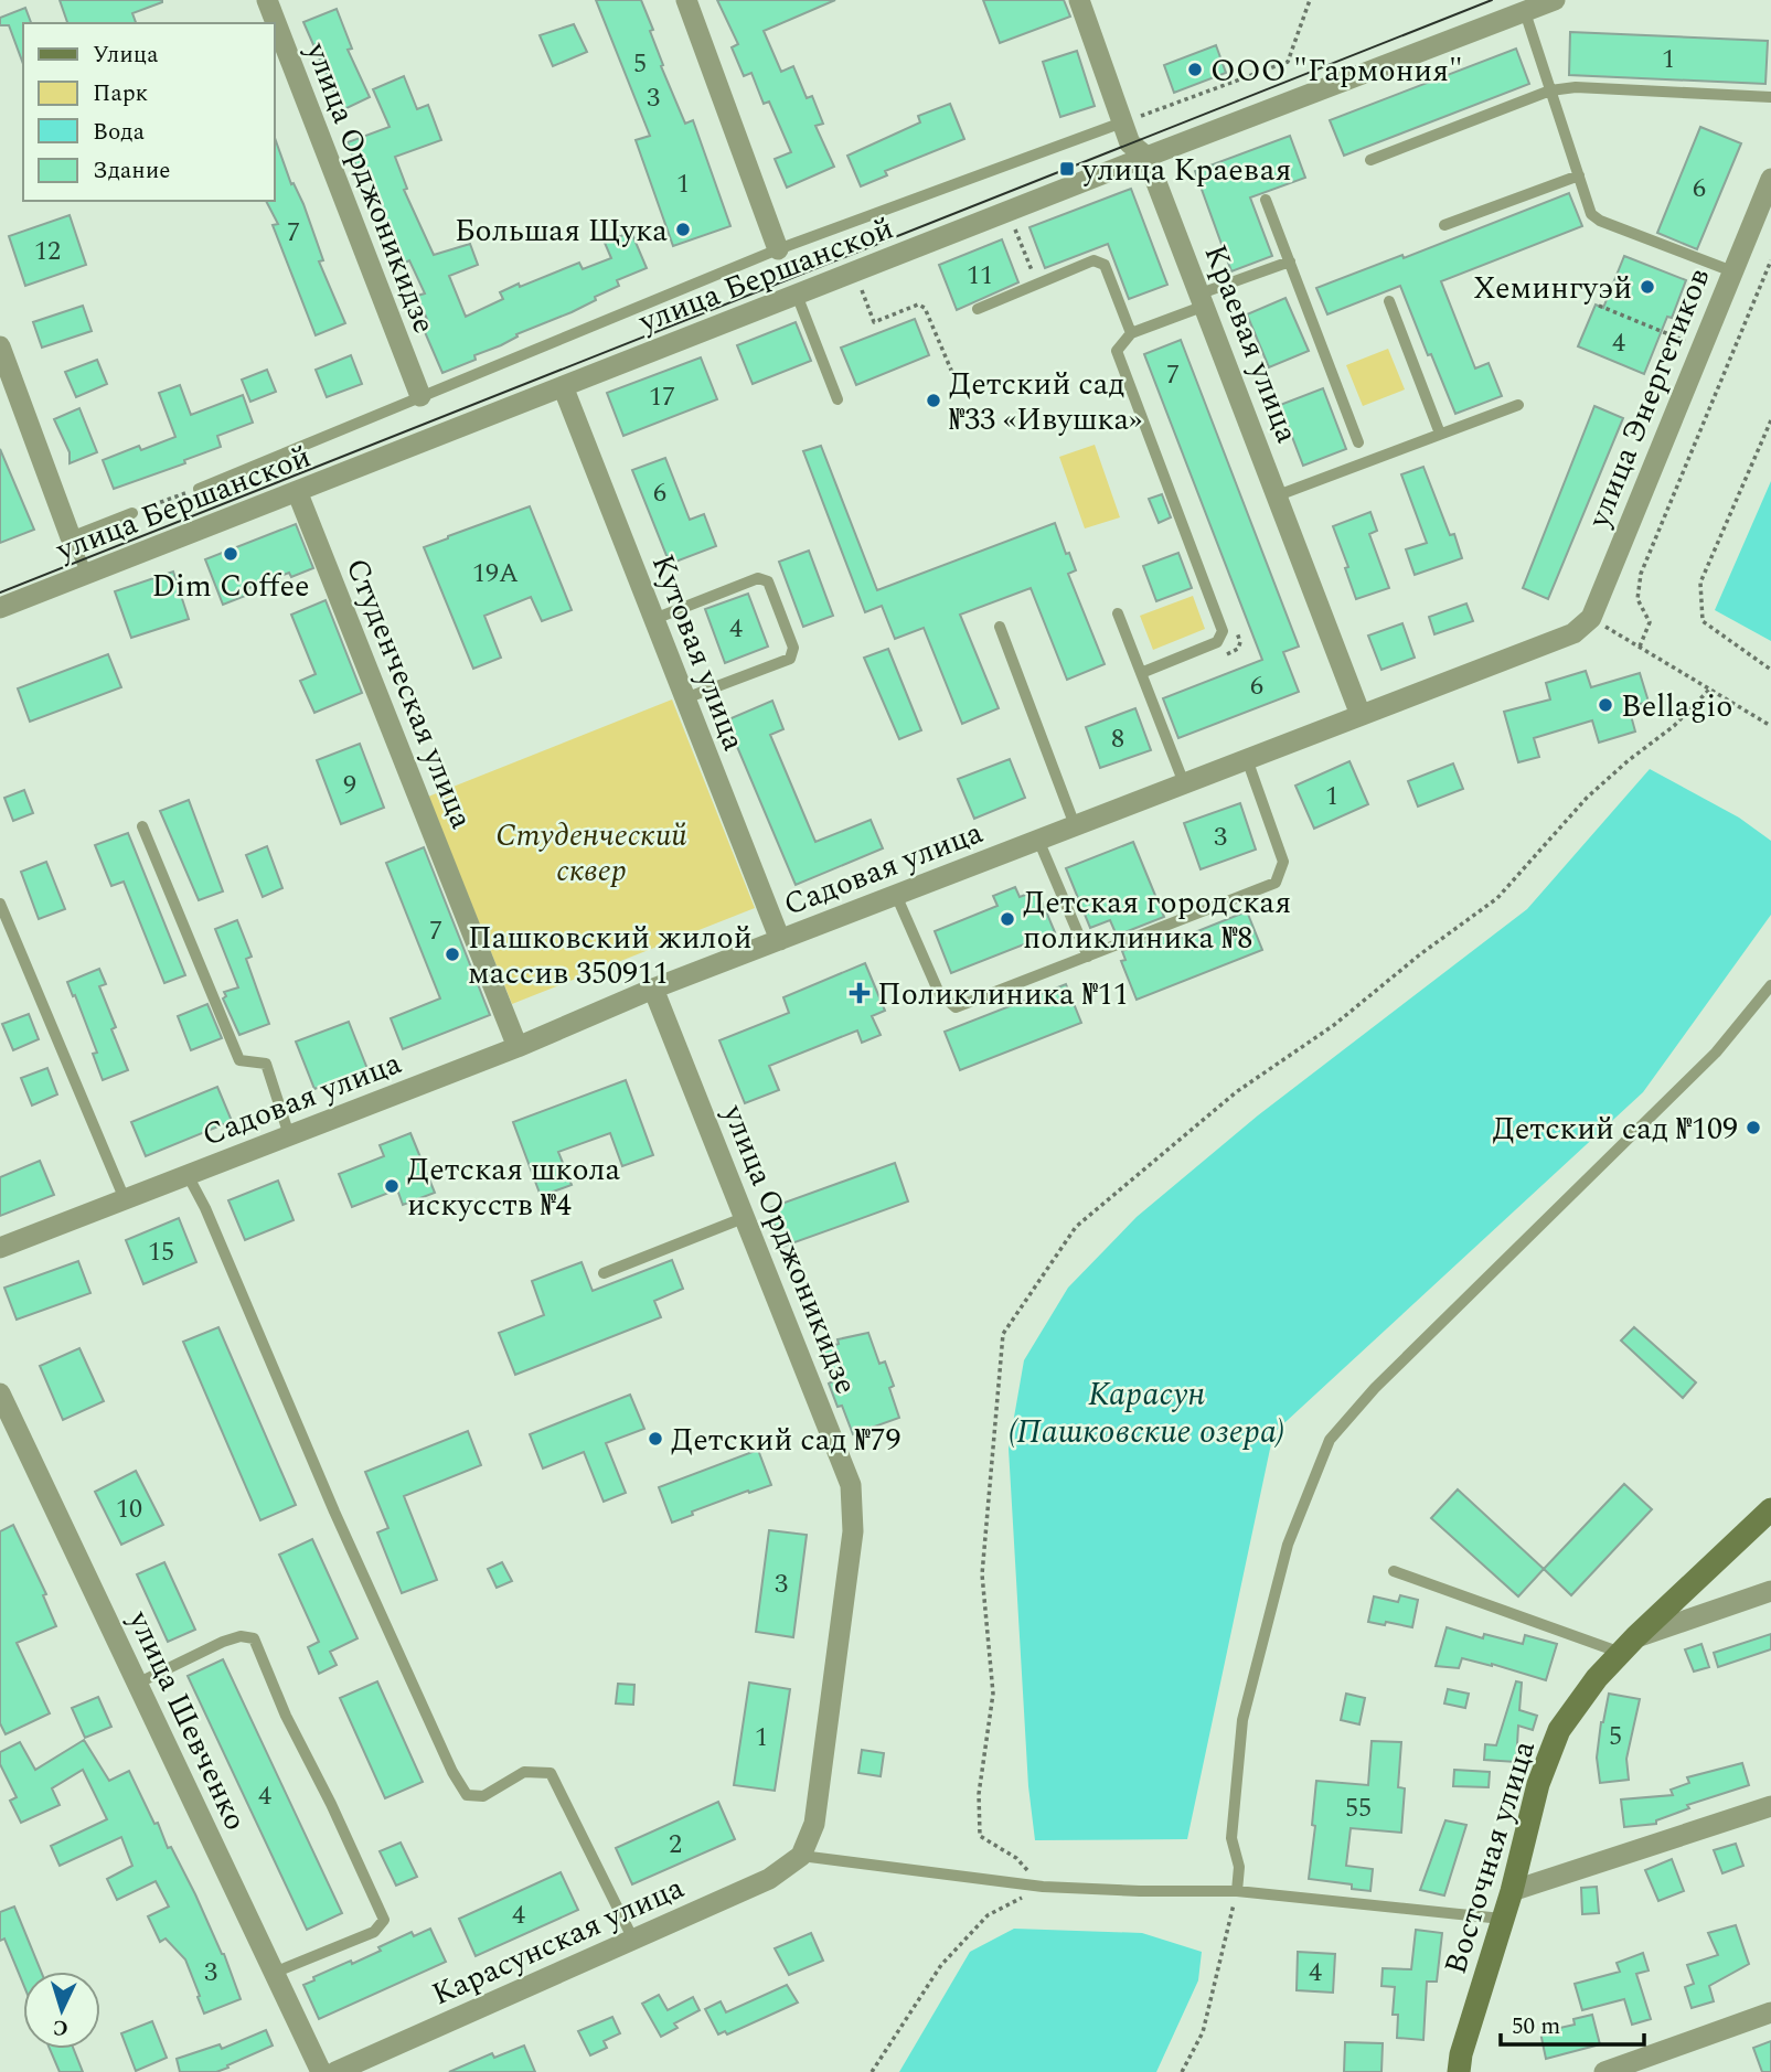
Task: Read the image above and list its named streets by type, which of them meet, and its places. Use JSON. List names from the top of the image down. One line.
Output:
{"streets":{"street":["улица Орджоникидзе","улица Бершанской","Краевая улица","улица Энергетиков","Кутовая улица","Студенческая улица","Садовая улица","улица Шевченко","Восточная улица","Карасунская улица"]},"crossings":[["улица Орджоникидзе","Садовая улица"],["улица Орджоникидзе","Карасунская улица"],["улица Бершанской","Краевая улица"],["улица Бершанской","Кутовая улица"],["улица Бершанской","Студенческая улица"],["Краевая улица","Садовая улица"],["улица Энергетиков","Садовая улица"],["Кутовая улица","Садовая улица"],["Студенческая улица","Садовая улица"]],"water":["Карасун (Пашковские озера)"],"parks":["Студенческий сквер"],"places":{"other":["ООО \"Гармония\"","Большая Щука","Хемингуэй","Детский сад №33 «Ивушка»","Dim Coffee","Bellagio","Детская городская поликлиника №8","Пашковский жилой массив 350911","Детский сад №109","Детская школа искусств №4","Детский сад №79"],"transit":["улица Краевая"],"health":["Поликлиника №11"]},"house_numbers":["1","5","3","1","6","7","12","11","4","7","17","6","19А","4","6","8","9","1","3","7","15","10","3","5","1","4","55","2","4","3","4"],"legend":["Улица","Парк","Вода","Здание"],"scale_bar":"50 m","north":"bottom"}
